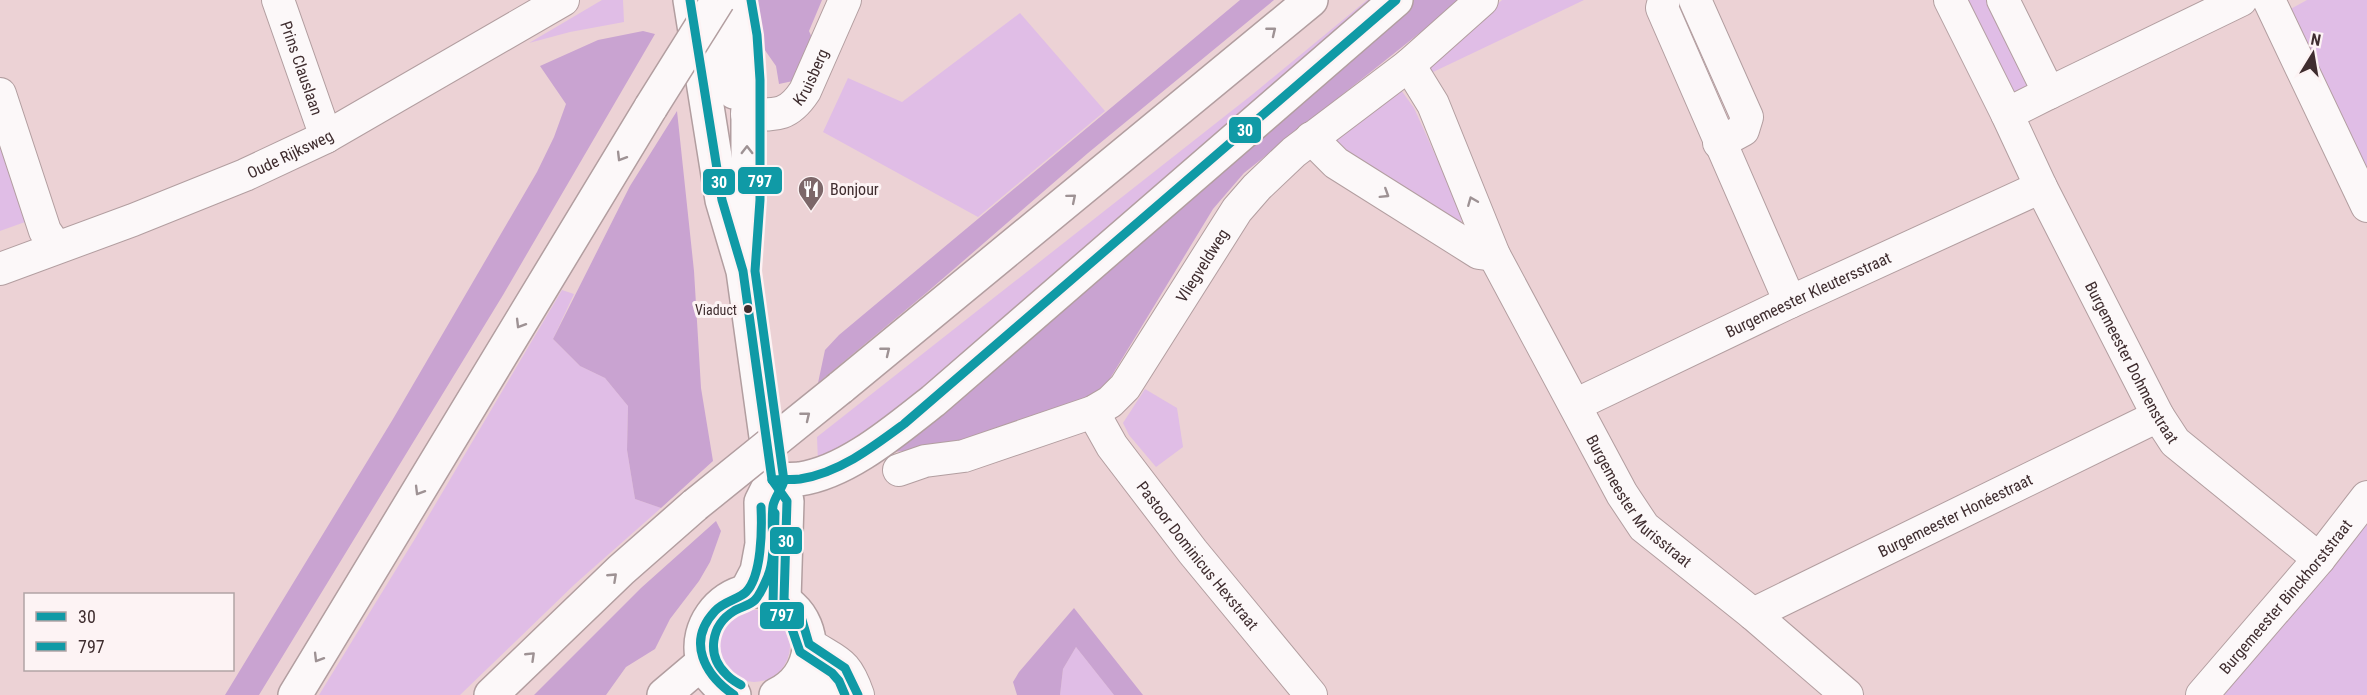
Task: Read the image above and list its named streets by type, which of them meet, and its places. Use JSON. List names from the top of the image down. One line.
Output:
{"streets":{"street":["Prins Clauslaan","Kruisberg","Oude Rijksweg","Vliegveldweg","Burgemeester Kleutersstraat","Burgemeester Dohmenstraat","Burgemeester Murisstraat","Burgemeester Honéestraat","Pastoor Dominicus Hexstraat","Burgemeester Binckhorststraat"]},"crossings":[["Prins Clauslaan","Oude Rijksweg"],["Vliegveldweg","Burgemeester Murisstraat"],["Vliegveldweg","Pastoor Dominicus Hexstraat"],["Burgemeester Kleutersstraat","Burgemeester Dohmenstraat"],["Burgemeester Kleutersstraat","Burgemeester Murisstraat"],["Burgemeester Dohmenstraat","Burgemeester Honéestraat"],["Burgemeester Dohmenstraat","Burgemeester Binckhorststraat"],["Burgemeester Murisstraat","Burgemeester Honéestraat"]],"places":{"restaurant":["Bonjour"],"other":["Viaduct"]},"lines":["transit line 30","transit line 797"],"legend":["30","797"],"north":"top"}
